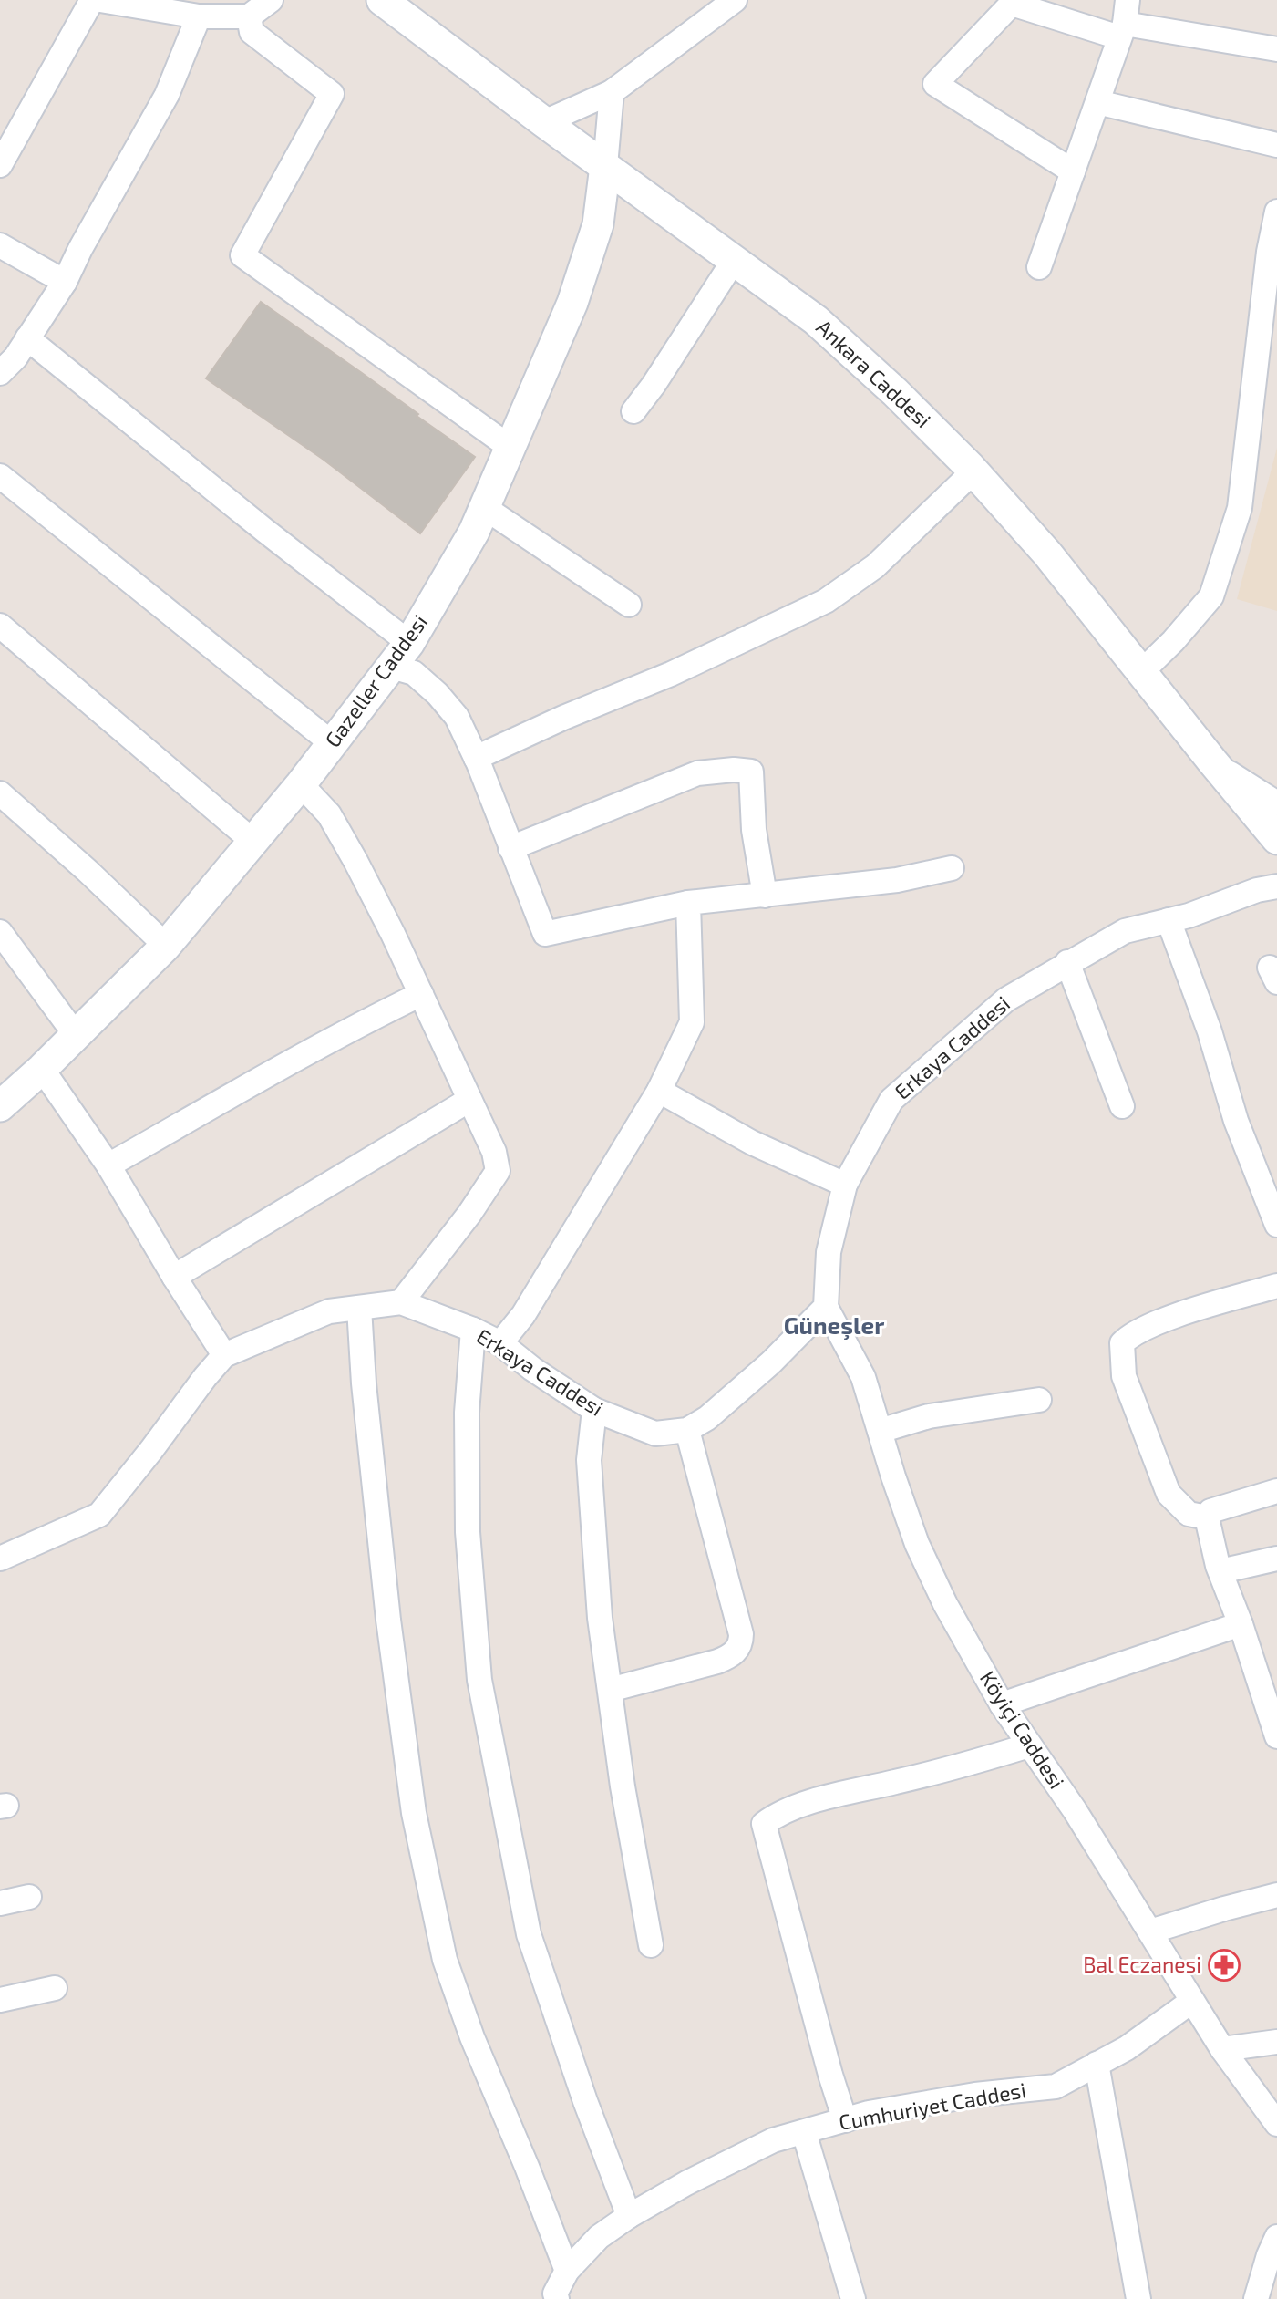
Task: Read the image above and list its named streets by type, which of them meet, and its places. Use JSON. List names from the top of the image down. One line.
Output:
{"streets":{"street":["Ankara Caddesi","Gazeller Caddesi","Erkaya Caddesi","Köyiçi Caddesi","Cumhuriyet Caddesi"]},"crossings":[["Ankara Caddesi","Gazeller Caddesi"],["Erkaya Caddesi","Köyiçi Caddesi"],["Köyiçi Caddesi","Cumhuriyet Caddesi"]],"districts":["Güneşler"],"places":{"pharmacy":["Bal Eczanesi"]}}
